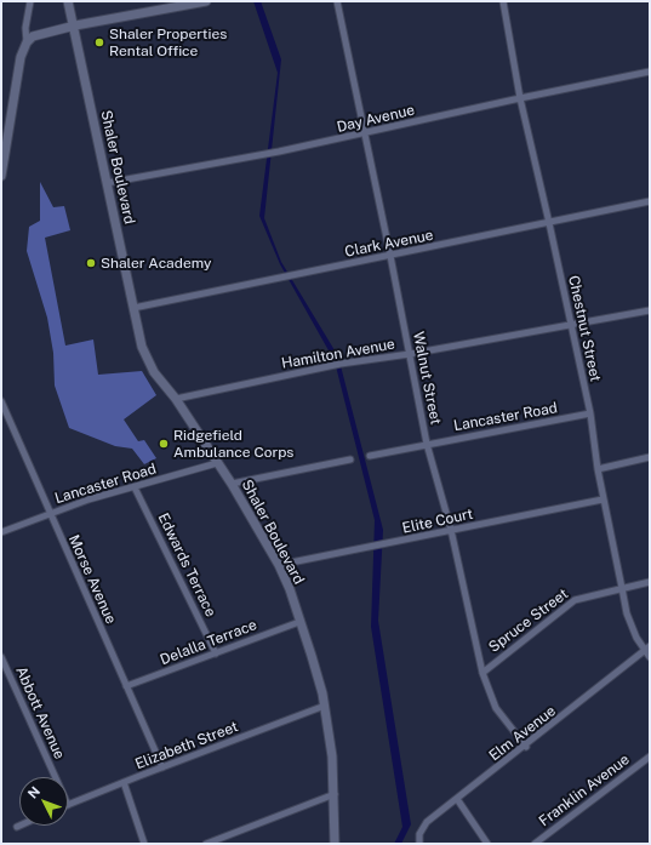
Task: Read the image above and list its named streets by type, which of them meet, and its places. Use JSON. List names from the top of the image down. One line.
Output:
{"streets":{"street":["Day Avenue","Shaler Boulevard","Clark Avenue","Chestnut Street","Hamilton Avenue","Walnut Street","Lancaster Road","Elite Court","Edwards Terrace","Morse Avenue","Spruce Street","Delalla Terrace","Abbott Avenue","Elm Avenue","Elizabeth Street","Franklin Avenue"]},"crossings":[["Day Avenue","Shaler Boulevard"],["Day Avenue","Chestnut Street"],["Day Avenue","Walnut Street"],["Shaler Boulevard","Clark Avenue"],["Shaler Boulevard","Hamilton Avenue"],["Shaler Boulevard","Lancaster Road"],["Shaler Boulevard","Elite Court"],["Shaler Boulevard","Delalla Terrace"],["Shaler Boulevard","Elizabeth Street"],["Clark Avenue","Chestnut Street"],["Clark Avenue","Walnut Street"],["Chestnut Street","Hamilton Avenue"],["Chestnut Street","Lancaster Road"],["Chestnut Street","Elite Court"],["Chestnut Street","Spruce Street"],["Chestnut Street","Elm Avenue"],["Hamilton Avenue","Walnut Street"],["Walnut Street","Lancaster Road"],["Walnut Street","Elite Court"],["Walnut Street","Spruce Street"],["Walnut Street","Elm Avenue"],["Lancaster Road","Edwards Terrace"],["Lancaster Road","Morse Avenue"],["Edwards Terrace","Delalla Terrace"],["Morse Avenue","Delalla Terrace"],["Morse Avenue","Elizabeth Street"]],"places":["Shaler Properties Rental Office","Shaler Academy","Ridgefield Ambulance Corps"],"north":"top left"}
